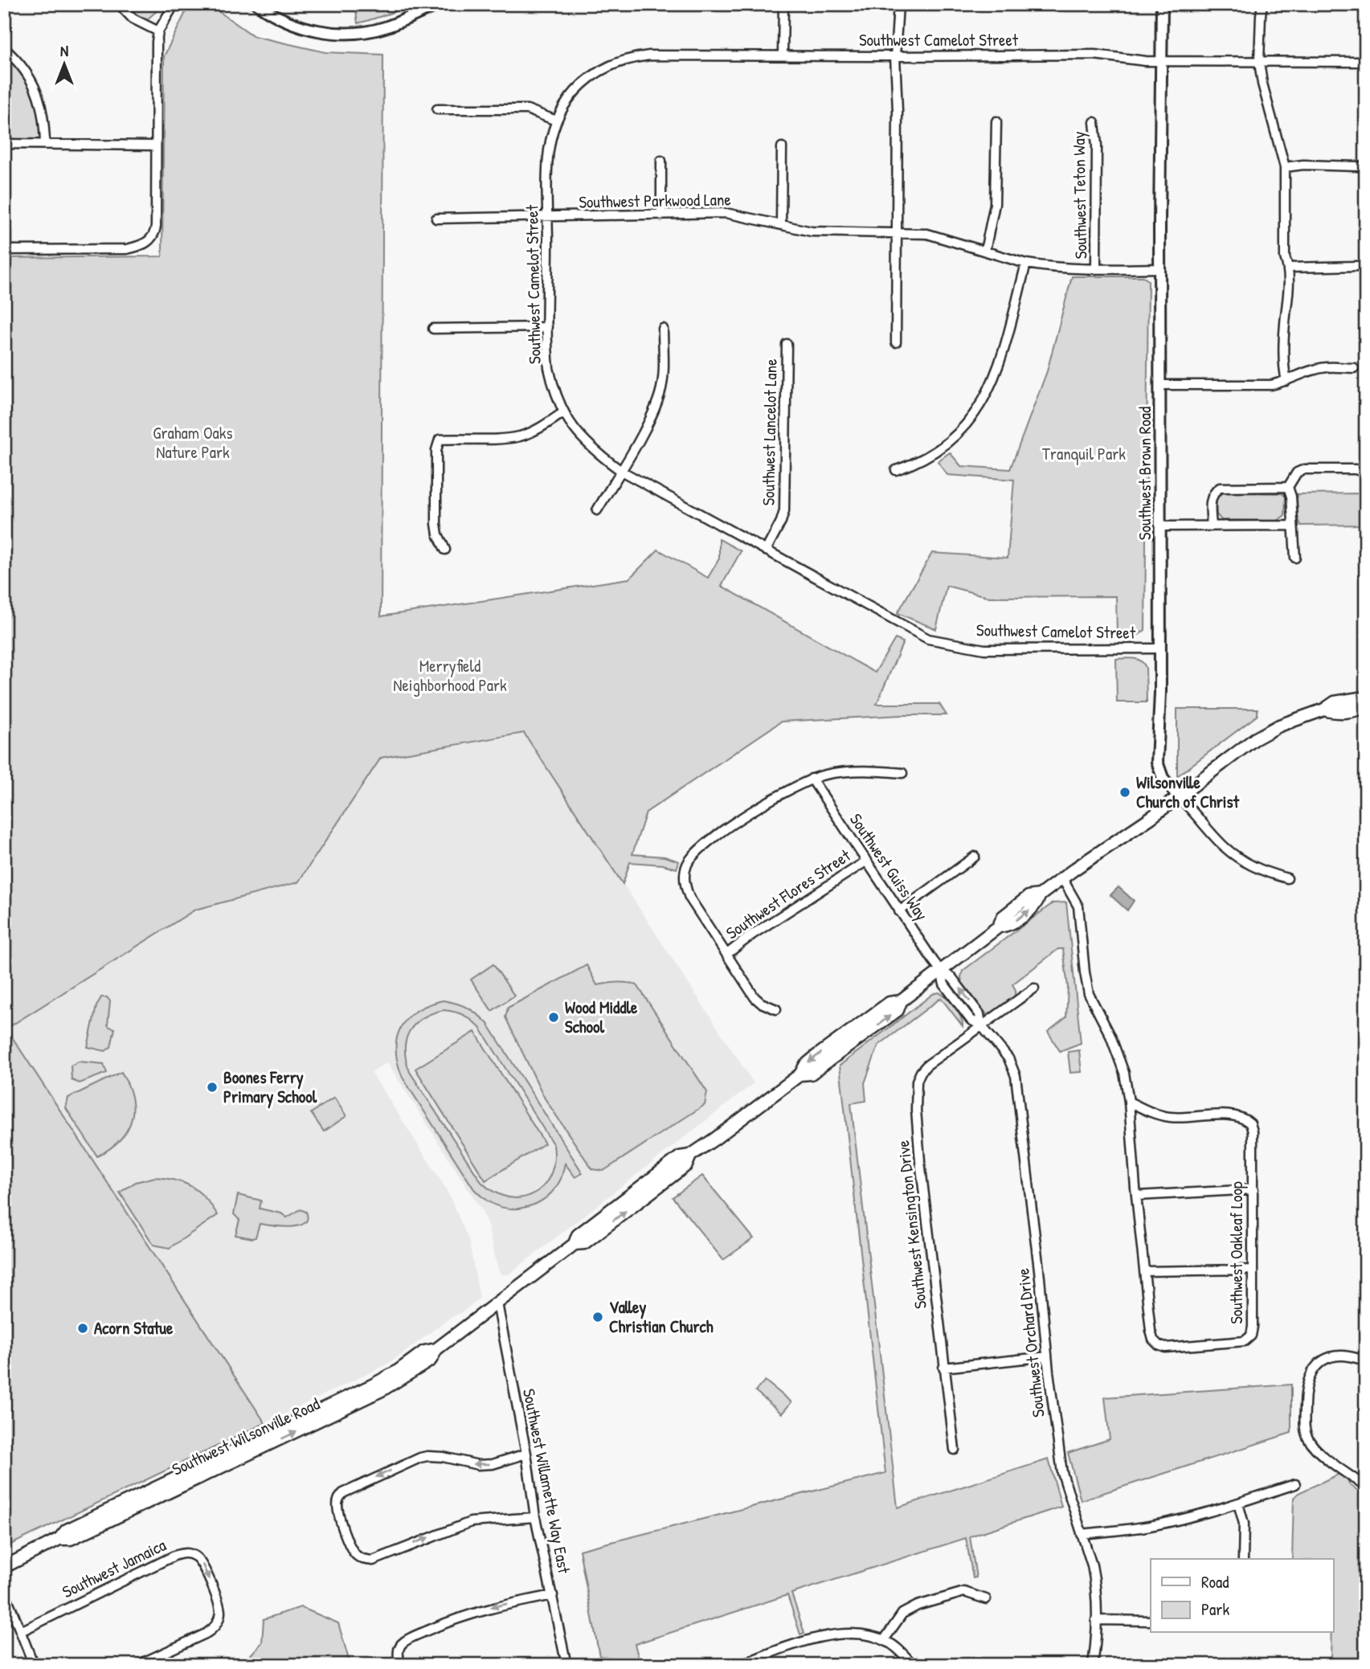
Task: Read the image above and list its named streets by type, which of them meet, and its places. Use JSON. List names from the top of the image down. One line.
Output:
{"streets":{"main road":["Southwest Wilsonville Road"],"street":["Southwest Camelot Street","Southwest Teton Way","Southwest Parkwood Lane","Southwest Lancelot Lane","Southwest Brown Road","Southwest Guiss Way","Southwest Flores Street","Southwest Kensington Drive","Southwest Oakleaf Loop","Southwest Orchard Drive","Southwest Willamette Way East","Southwest Jamaica"]},"crossings":[["Southwest Camelot Street","Southwest Parkwood Lane"],["Southwest Camelot Street","Southwest Lancelot Lane"],["Southwest Camelot Street","Southwest Brown Road"],["Southwest Teton Way","Southwest Parkwood Lane"],["Southwest Parkwood Lane","Southwest Brown Road"],["Southwest Brown Road","Southwest Wilsonville Road"],["Southwest Guiss Way","Southwest Flores Street"],["Southwest Guiss Way","Southwest Orchard Drive"],["Southwest Guiss Way","Southwest Wilsonville Road"],["Southwest Kensington Drive","Southwest Orchard Drive"],["Southwest Oakleaf Loop","Southwest Wilsonville Road"],["Southwest Orchard Drive","Southwest Wilsonville Road"],["Southwest Wilsonville Road","Southwest Willamette Way East"]],"parks":["Graham Oaks Nature Park","Tranquil Park","Merryfield Neighborhood Park"],"places":["Wilsonville Church of Christ","Wood Middle School","Boones Ferry Primary School","Valley Christian Church","Acorn Statue"],"legend":["Road","Park"],"north":"top"}
